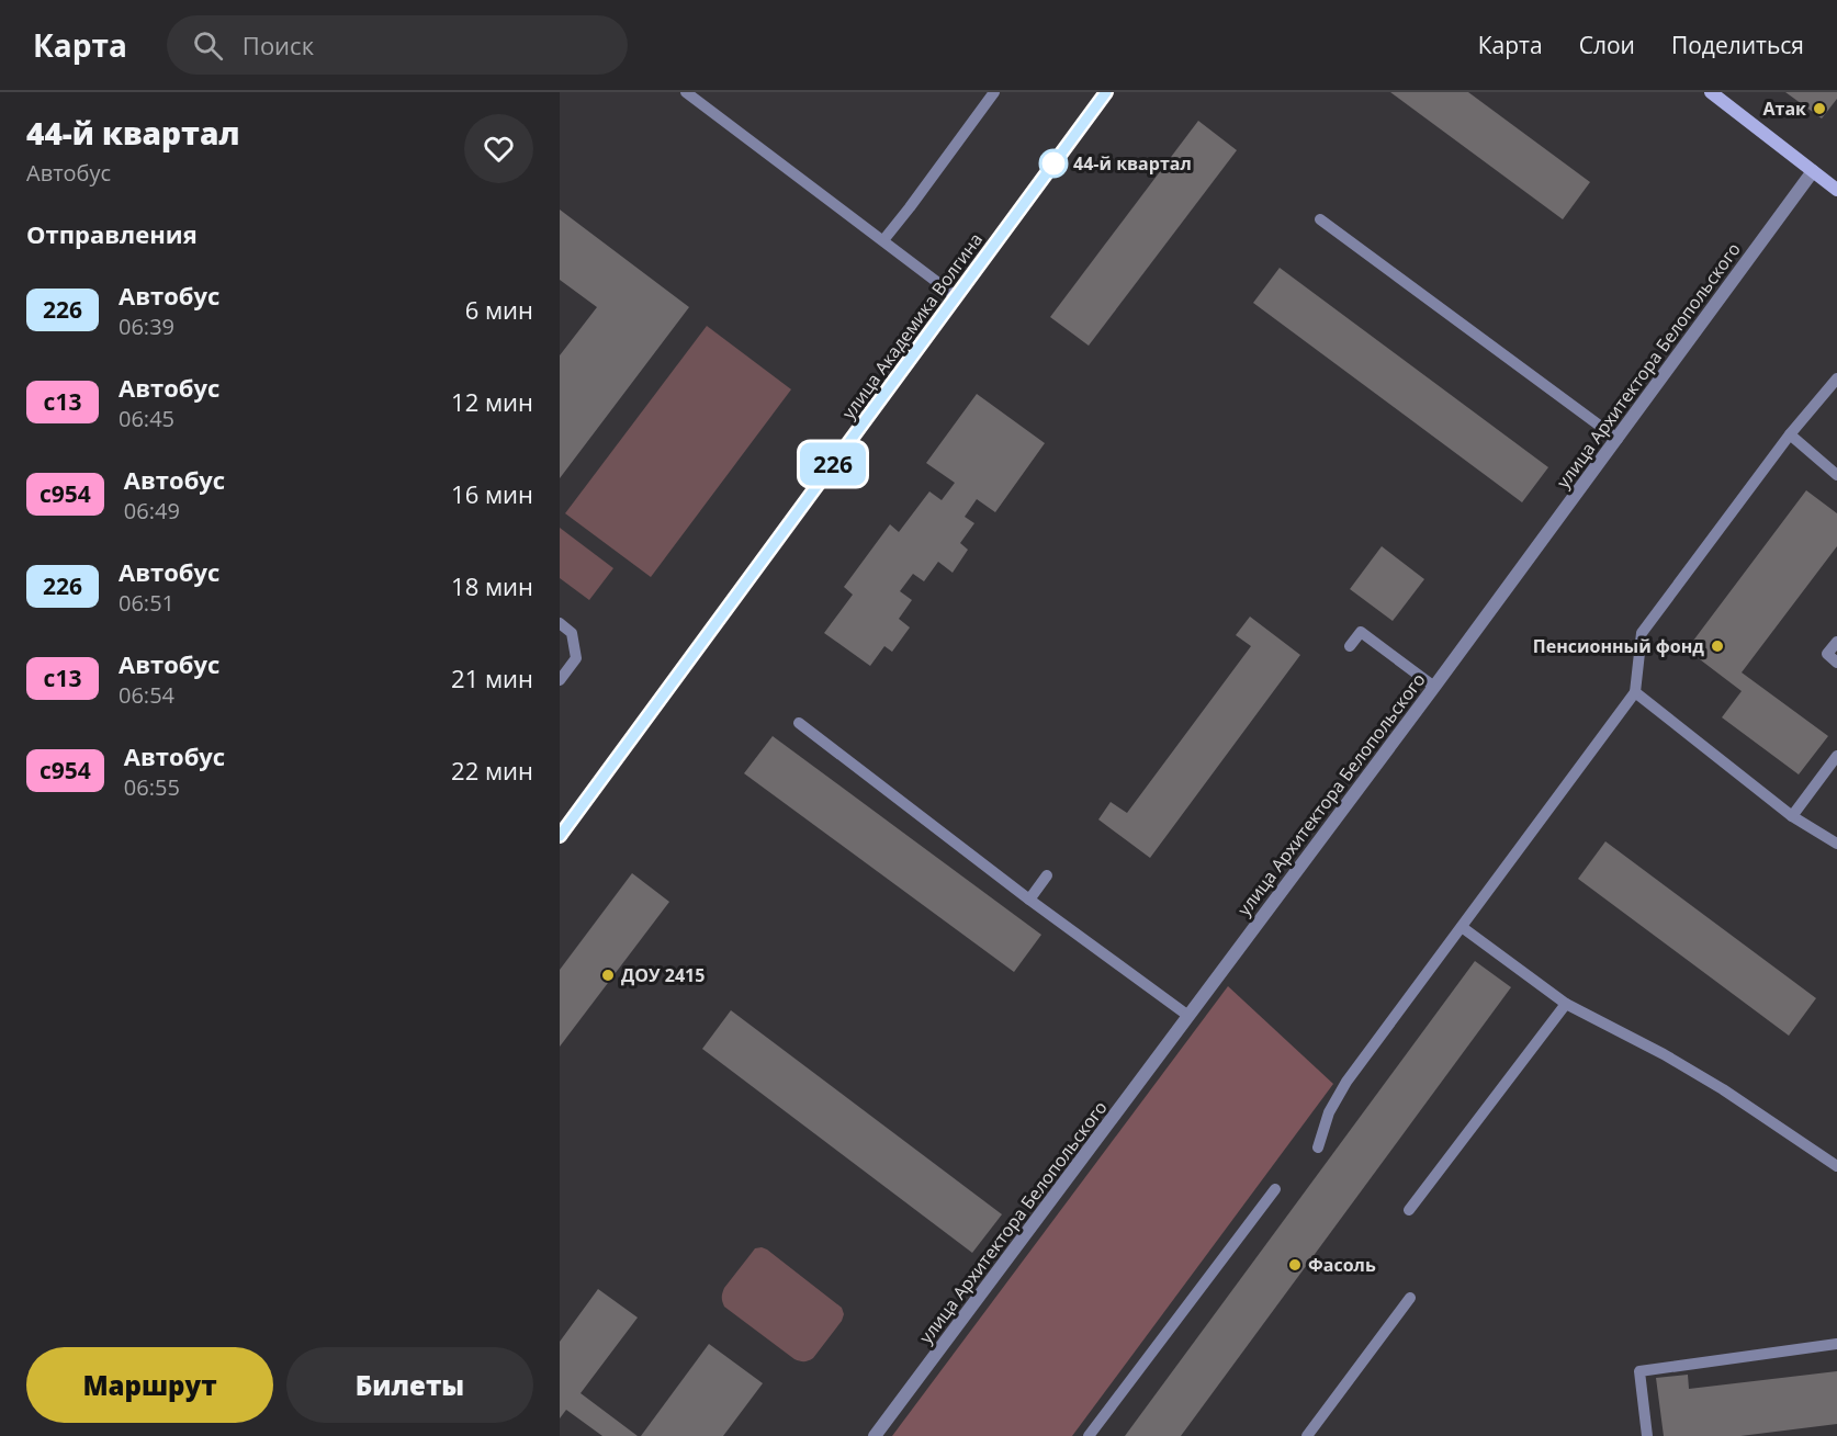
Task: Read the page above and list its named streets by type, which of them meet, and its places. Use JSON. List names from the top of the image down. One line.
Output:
{"streets":{"street":["улица Академика Волгина","улица Архитектора Белопольского"]},"places":["Атак","44-й квартал","Пенсионный фонд","ДОУ 2415","Фасоль"],"lines":["bus line 226"],"page":{"header":"Карта","search":"Поиск","nav":["Карта","Слои","Поделиться"],"heading":[["44-й квартал","Автобус"],"Отправления"],"on_map":"226","list":[{"mark":"226","name":"Автобус","note":"06:39","value":"6 мин"},{"mark":"с13","name":"Автобус","note":"06:45","value":"12 мин"},{"mark":"с954","name":"Автобус","note":"06:49","value":"16 мин"},{"mark":"226","name":"Автобус","note":"06:51","value":"18 мин"},{"mark":"с13","name":"Автобус","note":"06:54","value":"21 мин"},{"mark":"с954","name":"Автобус","note":"06:55","value":"22 мин"}],"buttons":["Маршрут","Билеты"]}}
